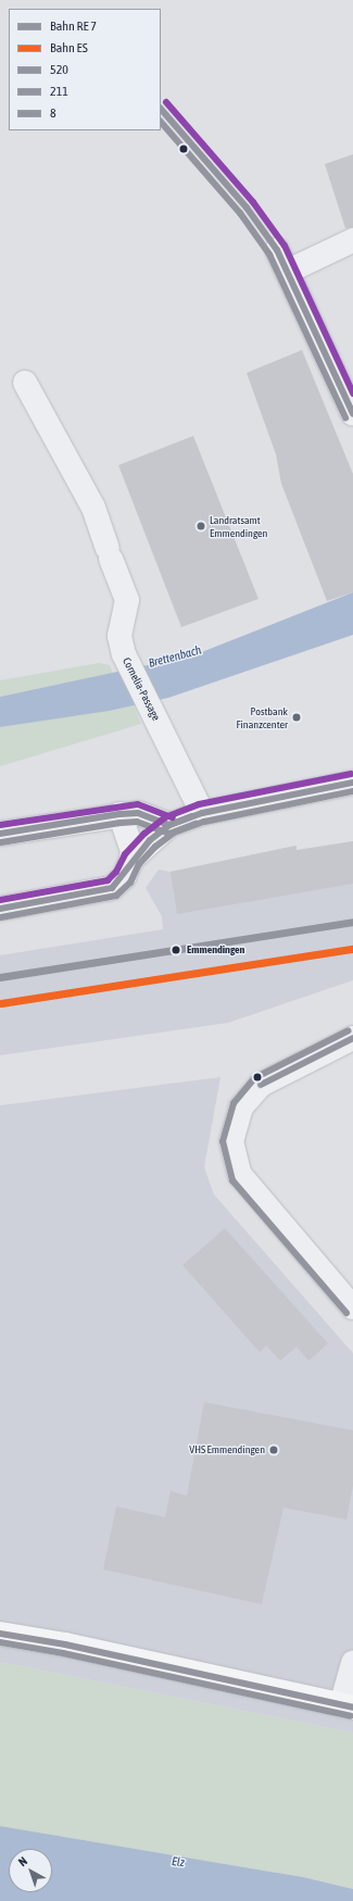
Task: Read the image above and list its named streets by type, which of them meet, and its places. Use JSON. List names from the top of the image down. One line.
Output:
{"streets":{"street":["Cornelia-Passage"]},"water":["Brettenbach","Elz"],"places":["Landratsamt Emmendingen","Postbank Finanzcenter","Emmendingen","VHS Emmendingen"],"lines":["transit line 520","transit line 211","rail line ES","transit line 8"],"legend":["Bahn RE 7","Bahn ES","520","211","8"],"north":"top left"}
